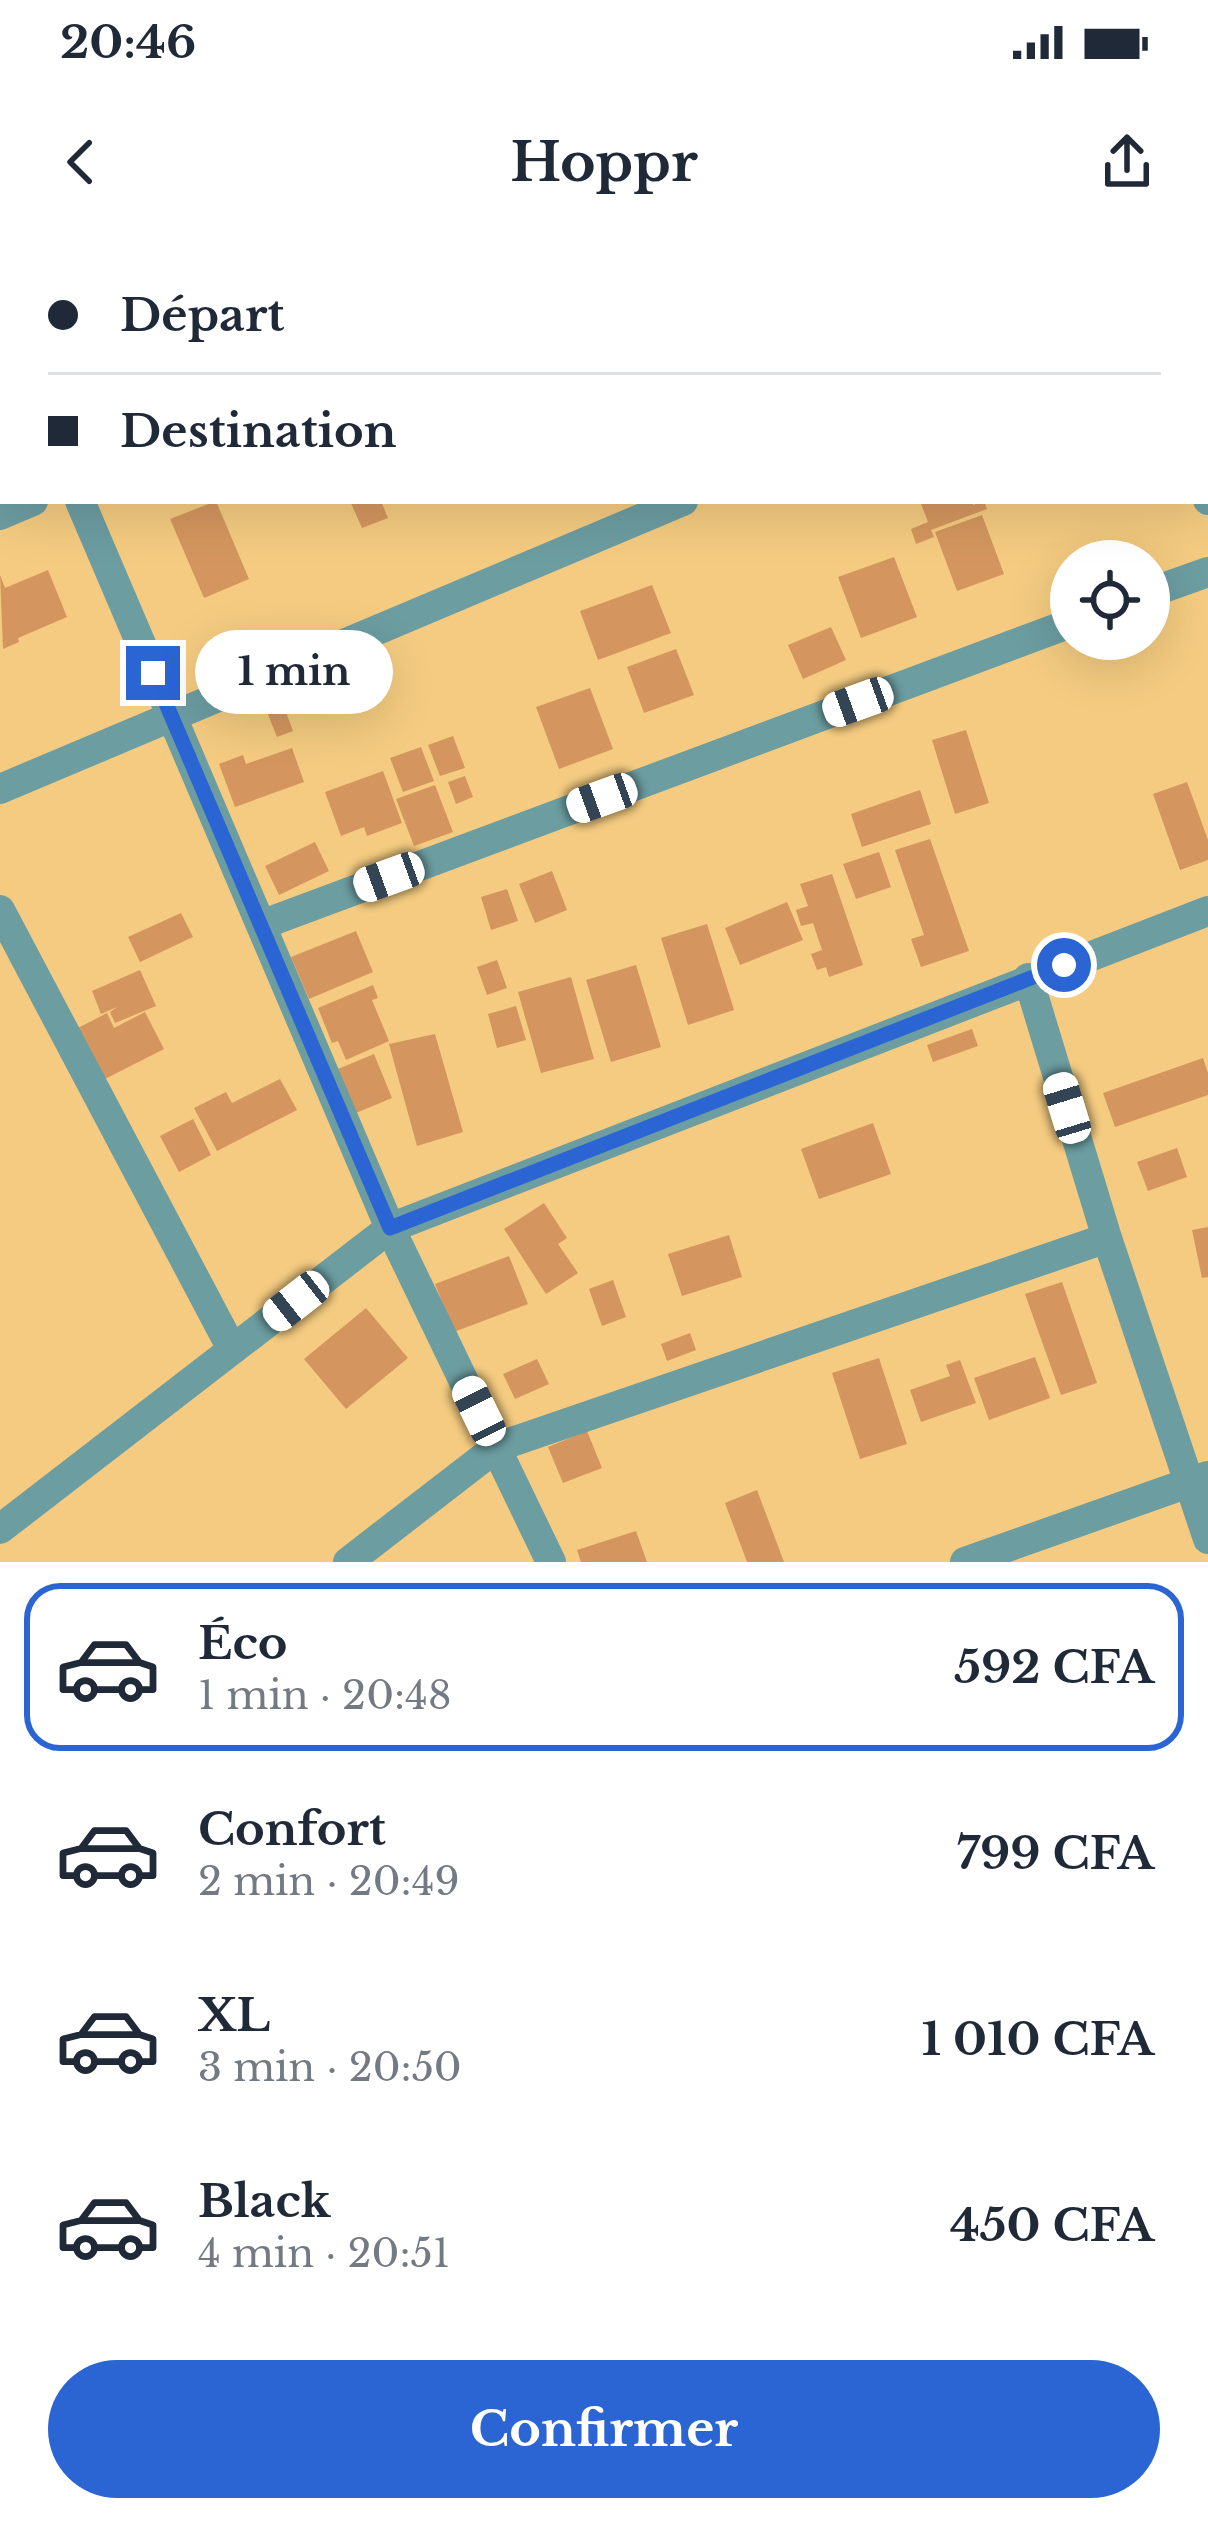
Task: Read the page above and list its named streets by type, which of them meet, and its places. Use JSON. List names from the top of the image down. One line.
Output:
{"page":{"status":"20:46","header":"Hoppr","banner":["Départ","Destination"],"bubble":"1 min","list":[{"name":"Éco","note":"1 min · 20:48","value":"592 CFA"},{"name":"Confort","note":"2 min · 20:49","value":"799 CFA"},{"name":"XL","note":"3 min · 20:50","value":"1 010 CFA"},{"name":"Black","note":"4 min · 20:51","value":"450 CFA"}],"buttons":"Confirmer"}}
